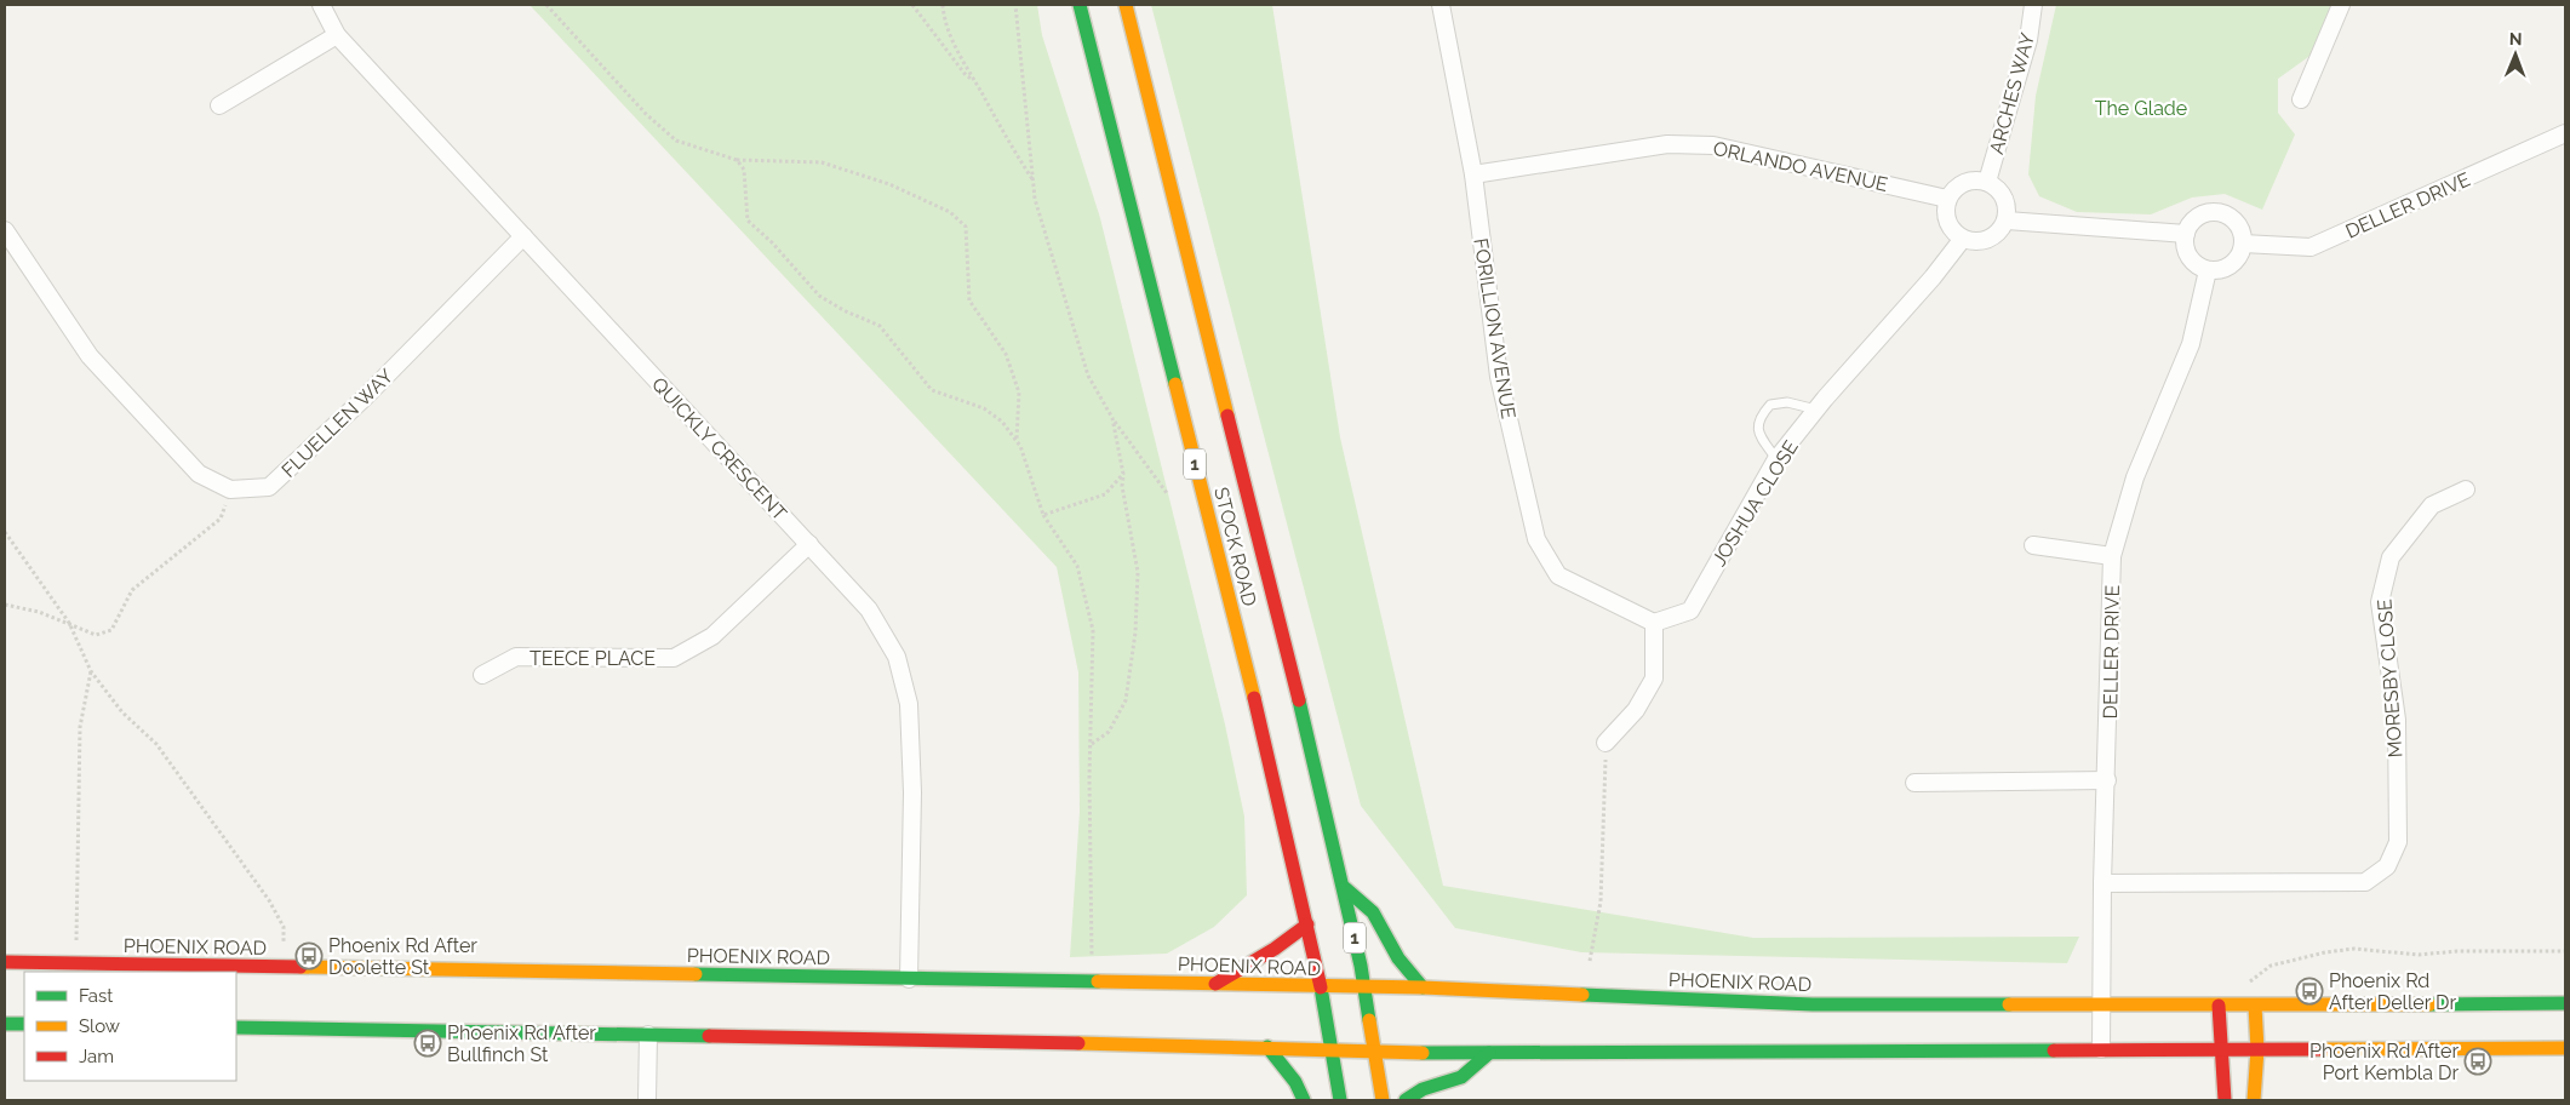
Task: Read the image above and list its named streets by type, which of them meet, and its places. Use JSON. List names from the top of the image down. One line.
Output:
{"streets":{"main road":["1","STOCK ROAD","PHOENIX ROAD"],"street":["ARCHES WAY","ORLANDO AVENUE","DELLER DRIVE","FORILLION AVENUE","FLUELLEN WAY","QUICKLY CRESCENT","JOSHUA CLOSE","TEECE PLACE","MORESBY CLOSE"]},"crossings":[["ARCHES WAY","ORLANDO AVENUE"],["ARCHES WAY","JOSHUA CLOSE"],["ORLANDO AVENUE","FORILLION AVENUE"],["ORLANDO AVENUE","JOSHUA CLOSE"],["DELLER DRIVE","MORESBY CLOSE"],["DELLER DRIVE","PHOENIX ROAD"],["FORILLION AVENUE","JOSHUA CLOSE"],["FLUELLEN WAY","QUICKLY CRESCENT"],["QUICKLY CRESCENT","TEECE PLACE"],["QUICKLY CRESCENT","PHOENIX ROAD"],["STOCK ROAD","PHOENIX ROAD"]],"parks":["The Glade"],"places":{"bus stop":["Phoenix Rd After Doolette St","Phoenix Rd After Deller Dr","Phoenix Rd After Bullfinch St","Phoenix Rd After Port Kembla Dr"]},"legend":["Fast","Slow","Jam"],"north":"top"}
